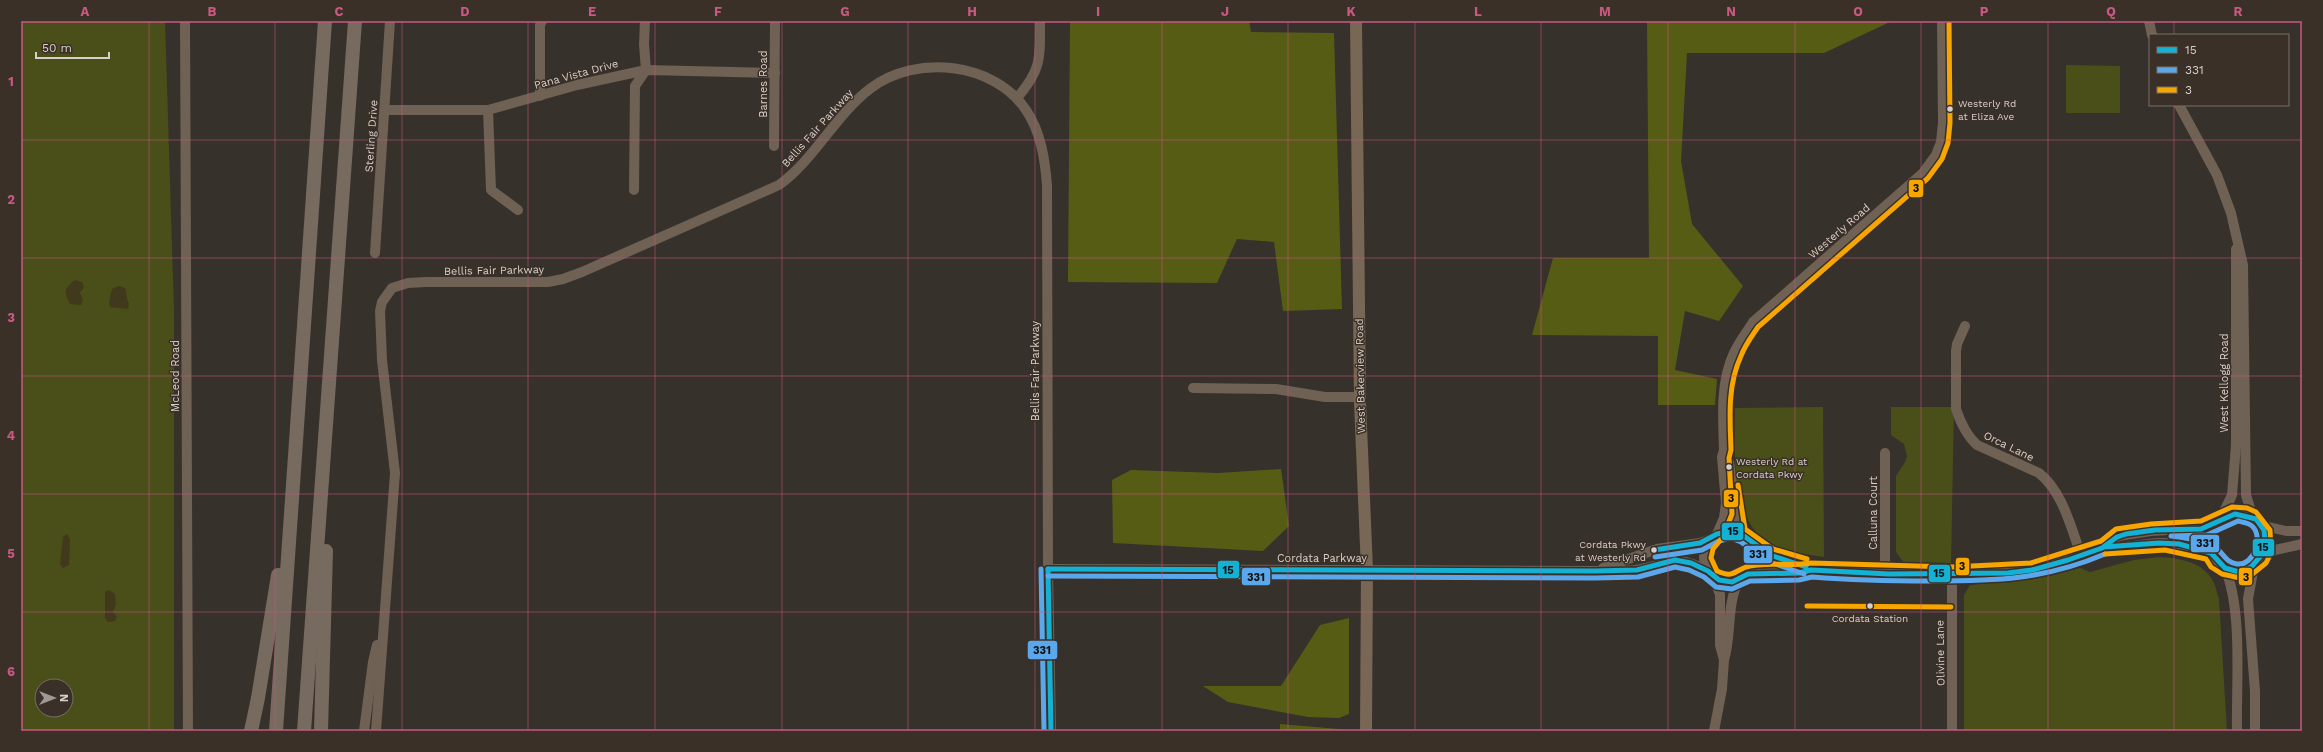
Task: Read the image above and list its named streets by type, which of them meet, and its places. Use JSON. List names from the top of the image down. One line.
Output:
{"streets":{"main road":["West Bakerview Road"],"street":["Pana Vista Drive","Barnes Road","Bellis Fair Parkway","Sterling Drive","Westerly Road","McLeod Road","West Kellogg Road","Orca Lane","Calluna Court","Cordata Parkway","Olivine Lane"]},"crossings":[["Pana Vista Drive","Barnes Road"],["Pana Vista Drive","Sterling Drive"],["Bellis Fair Parkway","Cordata Parkway"],["Westerly Road","Cordata Parkway"],["West Bakerview Road","Cordata Parkway"]],"places":["Westerly Rd at Eliza Ave","Westerly Rd at Cordata Pkwy","Cordata Pkwy at Westerly Rd","Cordata Station"],"lines":["transit line 3","transit line 15","transit line 331"],"legend":["15","331","3"],"scale_bar":"50 m","north":"right","grid":{"columns":["A","B","C","D","E","F","G","H","I","J","K","L","M","N","O","P","Q","R"],"rows":["1","2","3","4","5","6"]}}
